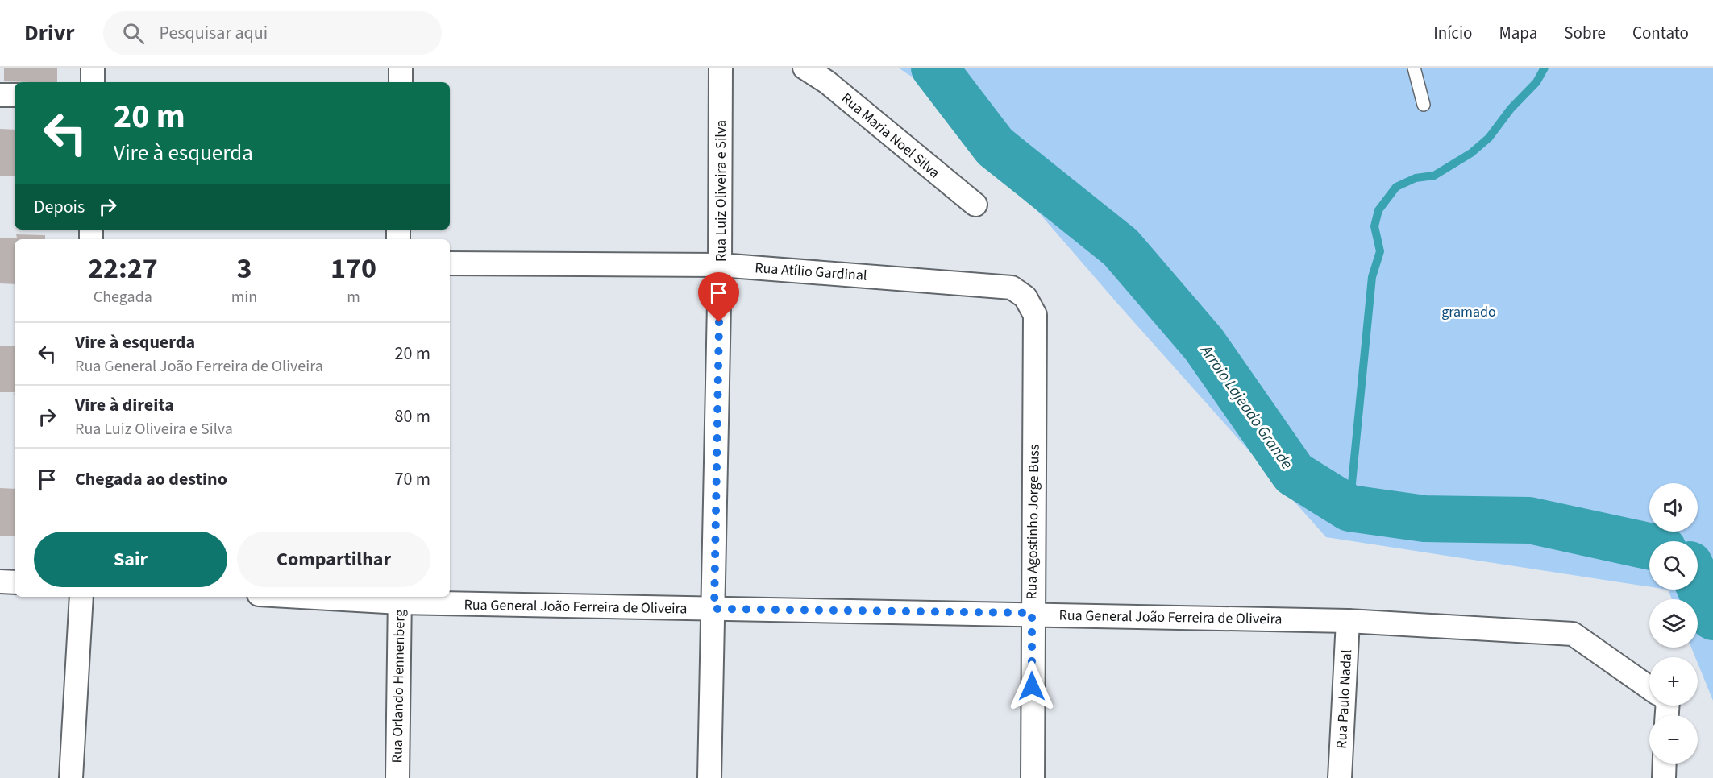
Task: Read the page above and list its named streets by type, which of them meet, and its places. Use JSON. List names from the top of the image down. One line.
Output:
{"streets":{"street":["Rua Maria Noel Silva","Rua Luiz Oliveira e Silva","Rua Atílio Gardinal","Rua Agostinho Jorge Buss","Rua General João Ferreira de Oliveira","Rua Orlando Hennenberg","Rua Paulo Nadal"]},"crossings":[["Rua Luiz Oliveira e Silva","Rua Atílio Gardinal"],["Rua Luiz Oliveira e Silva","Rua General João Ferreira de Oliveira"],["Rua Atílio Gardinal","Rua Agostinho Jorge Buss"],["Rua Agostinho Jorge Buss","Rua General João Ferreira de Oliveira"],["Rua General João Ferreira de Oliveira","Rua Orlando Hennenberg"],["Rua General João Ferreira de Oliveira","Rua Paulo Nadal"]],"water":["Arroio Lajeado Grande"],"parks":["gramado"],"page":{"header":"Drivr","search":"Pesquisar aqui","nav":["Início","Mapa","Sobre","Contato"],"turn":["20 m","Vire à esquerda"],"then":"Depois","eta":["22:27","Chegada","3","min","170","m"],"list":[{"name":"Vire à esquerda","note":"Rua General João Ferreira de Oliveira","value":"20 m"},{"name":"Vire à direita","note":"Rua Luiz Oliveira e Silva","value":"80 m"},{"name":"Chegada ao destino","value":"70 m"}],"map_buttons":["+","−"],"buttons":["Sair","Compartilhar"]}}
